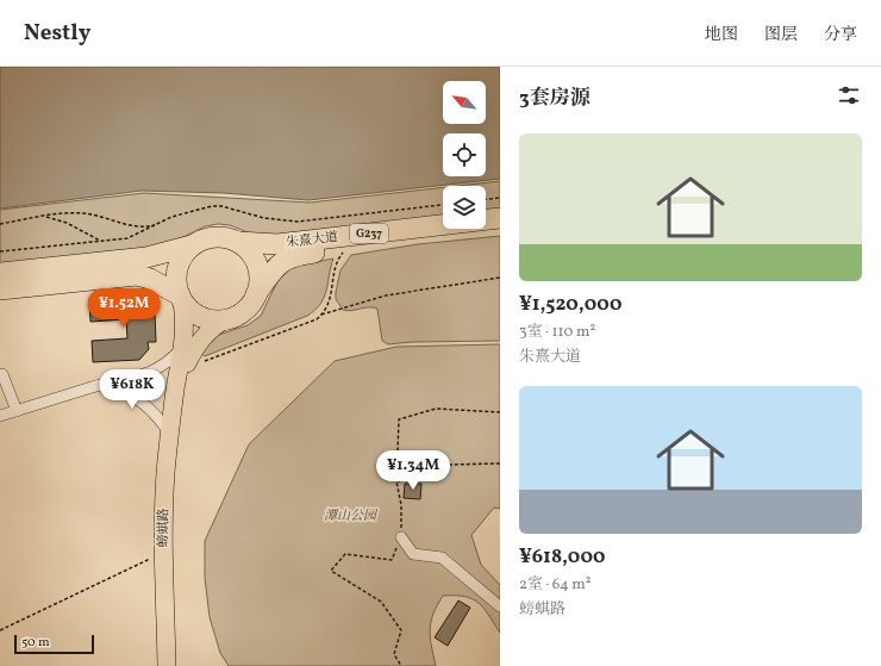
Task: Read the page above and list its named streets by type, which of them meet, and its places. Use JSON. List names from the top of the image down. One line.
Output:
{"streets":{"highway":["G237","朱熹大道"],"main road":["螃蜞路"]},"crossings":[["G237","朱熹大道"]],"parks":["潭山公园"],"scale_bar":"50 m","north":"top left","page":{"header":"Nestly","nav":["地图","图层","分享"],"heading":"3套房源","list":[{"name":"¥1,520,000","note":"3室 · 110 m² · 朱熹大道"},{"name":"¥618,000","note":"2室 · 64 m² · 螃蜞路"}],"price":["¥1.52M","¥618K","¥1.34M"],"scale":"50 m"}}
